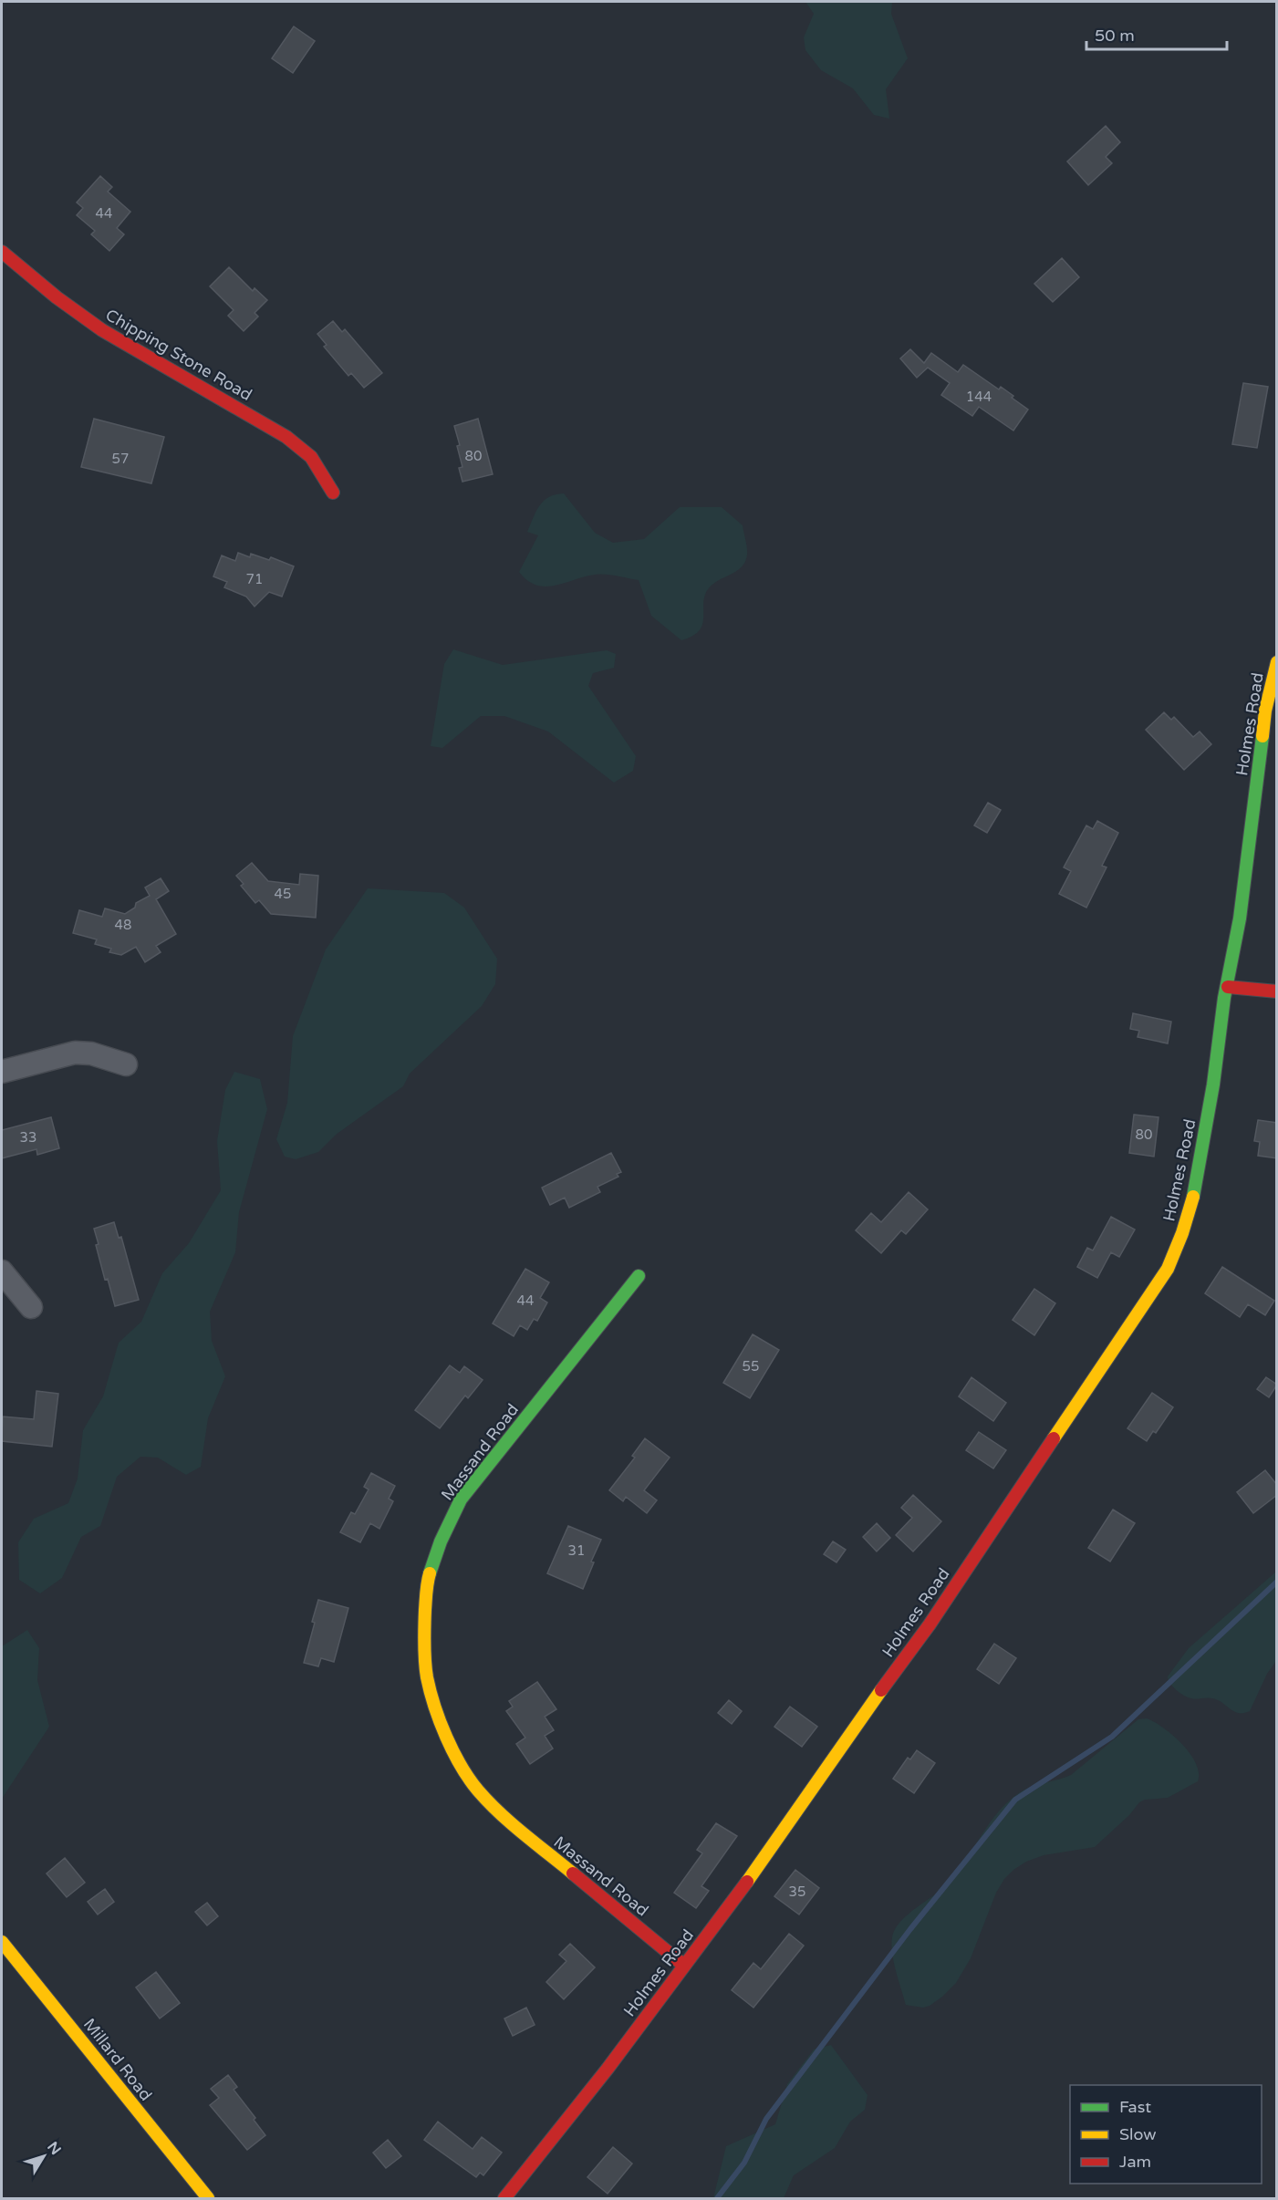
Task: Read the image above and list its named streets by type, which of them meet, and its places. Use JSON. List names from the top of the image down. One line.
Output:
{"streets":{"street":["Chipping Stone Road","Holmes Road","Massand Road","Millard Road"]},"crossings":[["Holmes Road","Massand Road"]],"house_numbers":["44","144","80","57","71","45","48","80","33","44","55","31","35"],"legend":["Fast","Slow","Jam"],"scale_bar":"50 m","north":"top right"}
